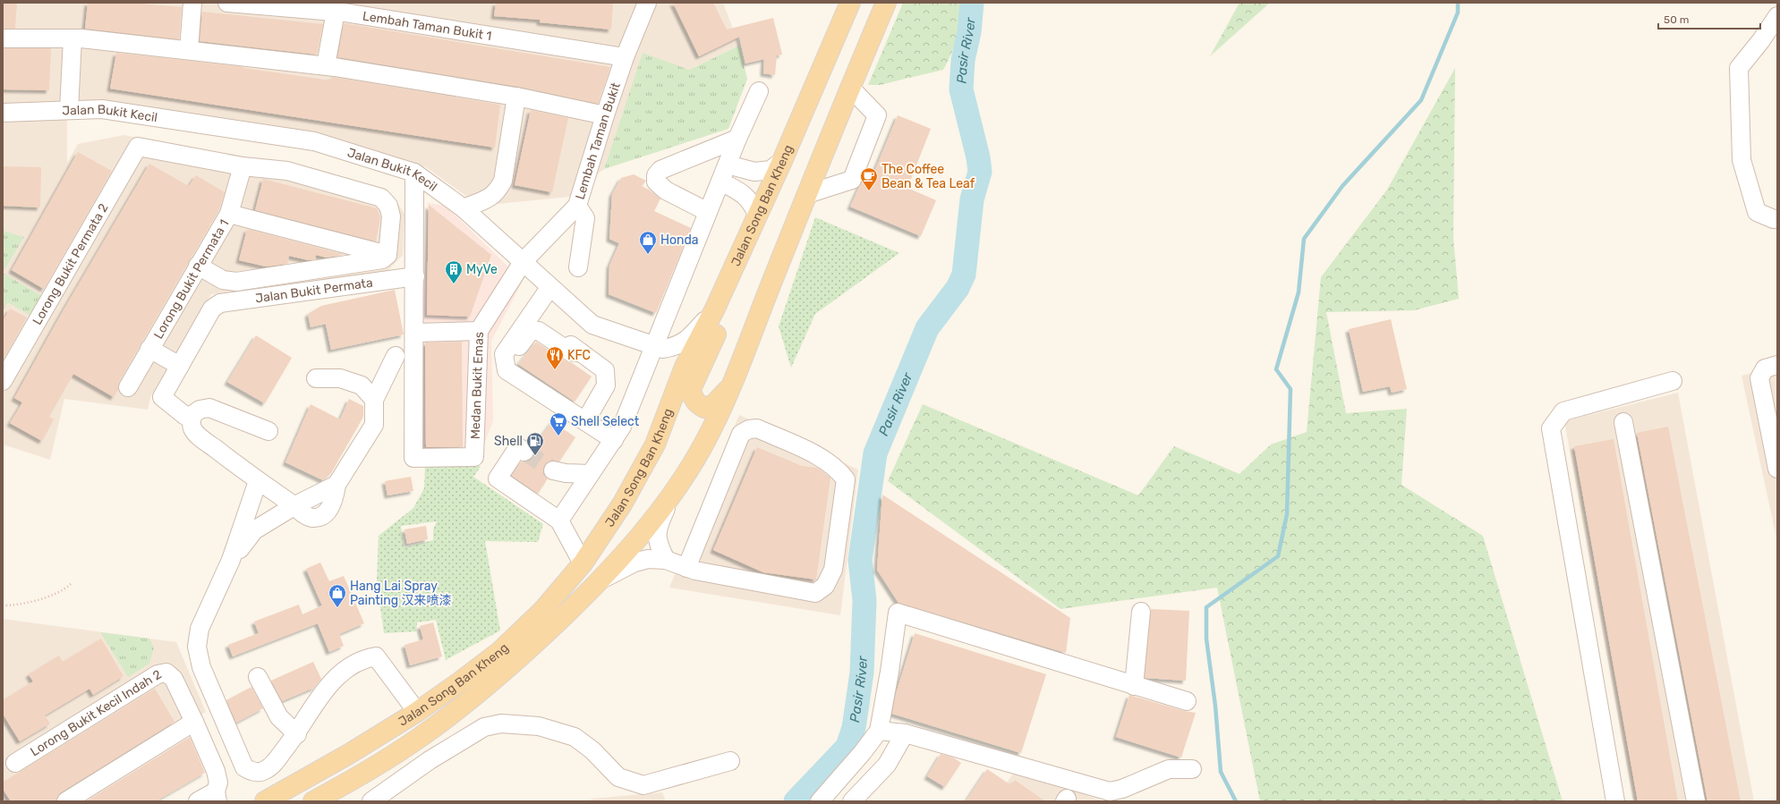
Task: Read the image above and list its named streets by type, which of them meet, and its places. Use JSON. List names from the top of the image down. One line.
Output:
{"streets":{"main road":["Jalan Song Ban Kheng"],"street":["Lembah Taman Bukit 1","Jalan Bukit Kecil","Lembah Taman Bukit","Lorong Bukit Permata 2","Lorong Bukit Permata 1","Jalan Bukit Permata","Medan Bukit Emas","Lorong Bukit Kecil Indah 2"]},"crossings":[["Lembah Taman Bukit 1","Lembah Taman Bukit"],["Jalan Bukit Kecil","Lembah Taman Bukit"],["Jalan Bukit Kecil","Jalan Song Ban Kheng"],["Jalan Bukit Kecil","Medan Bukit Emas"],["Lembah Taman Bukit","Medan Bukit Emas"],["Lorong Bukit Permata 2","Lorong Bukit Permata 1"]],"water":["Pasir River"],"places":{"cafe":["The Coffee Bean & Tea Leaf"],"shop":["Honda","Hang Lai Spray Painting 汉来喷漆"],"building":["MyVe"],"restaurant":["KFC"],"supermarket":["Shell Select"],"fuel station":["Shell"]},"scale_bar":"50 m"}
